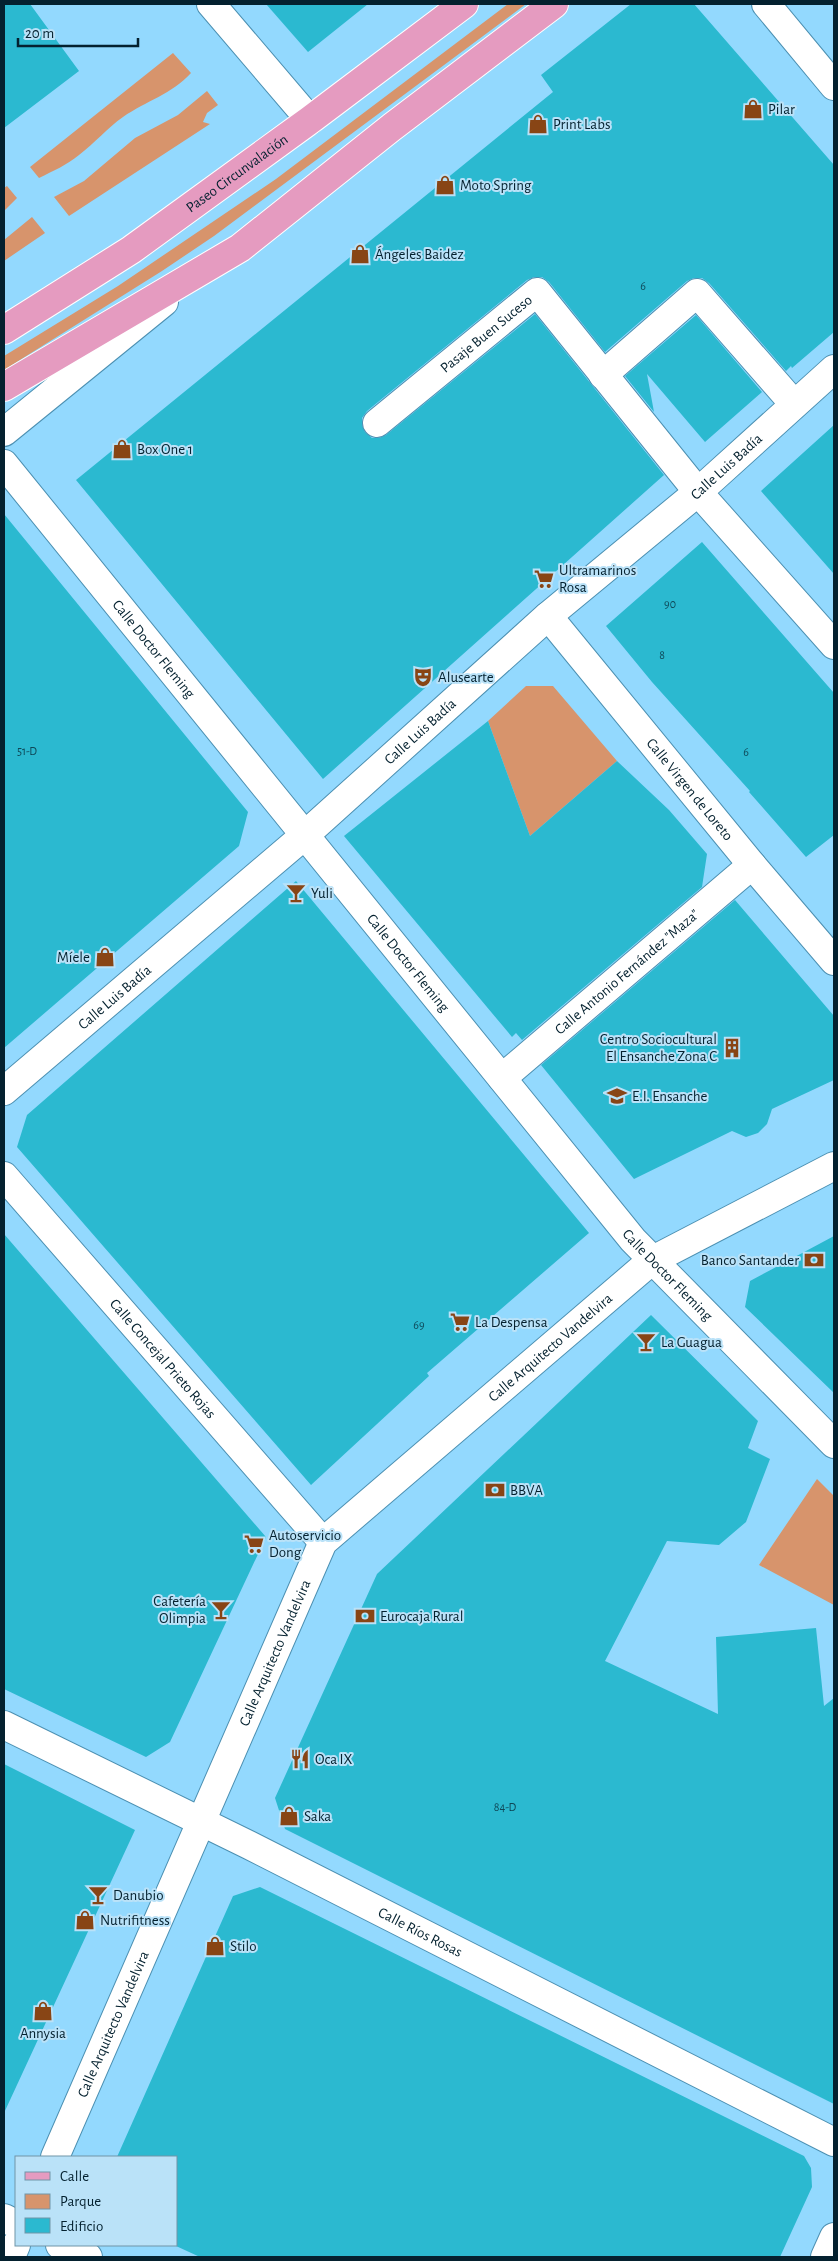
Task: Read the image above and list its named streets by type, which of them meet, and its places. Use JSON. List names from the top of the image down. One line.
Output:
{"streets":{"main road":["Paseo Circunvalación"],"street":["Pasaje Buen Suceso","Calle Luis Badía","Calle Doctor Fleming","Calle Virgen de Loreto","Calle Antonio Fernández \"Maza\"","Calle Arquitecto Vandelvira","Calle Concejal Prieto Rojas","Calle Ríos Rosas"]},"crossings":[["Pasaje Buen Suceso","Calle Luis Badía"],["Calle Luis Badía","Calle Doctor Fleming"],["Calle Luis Badía","Calle Virgen de Loreto"],["Calle Doctor Fleming","Calle Antonio Fernández \"Maza\""],["Calle Doctor Fleming","Calle Arquitecto Vandelvira"],["Calle Virgen de Loreto","Calle Antonio Fernández \"Maza\""],["Calle Arquitecto Vandelvira","Calle Concejal Prieto Rojas"],["Calle Arquitecto Vandelvira","Calle Ríos Rosas"]],"places":{"shop":["Pilar","Print Labs","Moto Spring","Ángeles Baidez","Box One 1","Míele","Saka","Nutrifitness","Stilo","Annysia"],"supermarket":["Ultramarinos Rosa","La Despensa","Autoservicio Dong"],"theatre":["Alusearte"],"bar":["Yuli","La Guagua","Cafetería Olimpia","Danubio"],"building":["Centro Sociocultural El Ensanche Zona C"],"school or university":["E.I. Ensanche"],"bank":["Banco Santander","BBVA","Eurocaja Rural"],"restaurant":["Oca IX"]},"house_numbers":["6","90","8","51-D","6","69","84-D"],"legend":["Calle","Parque","Edificio"],"scale_bar":"20 m"}
